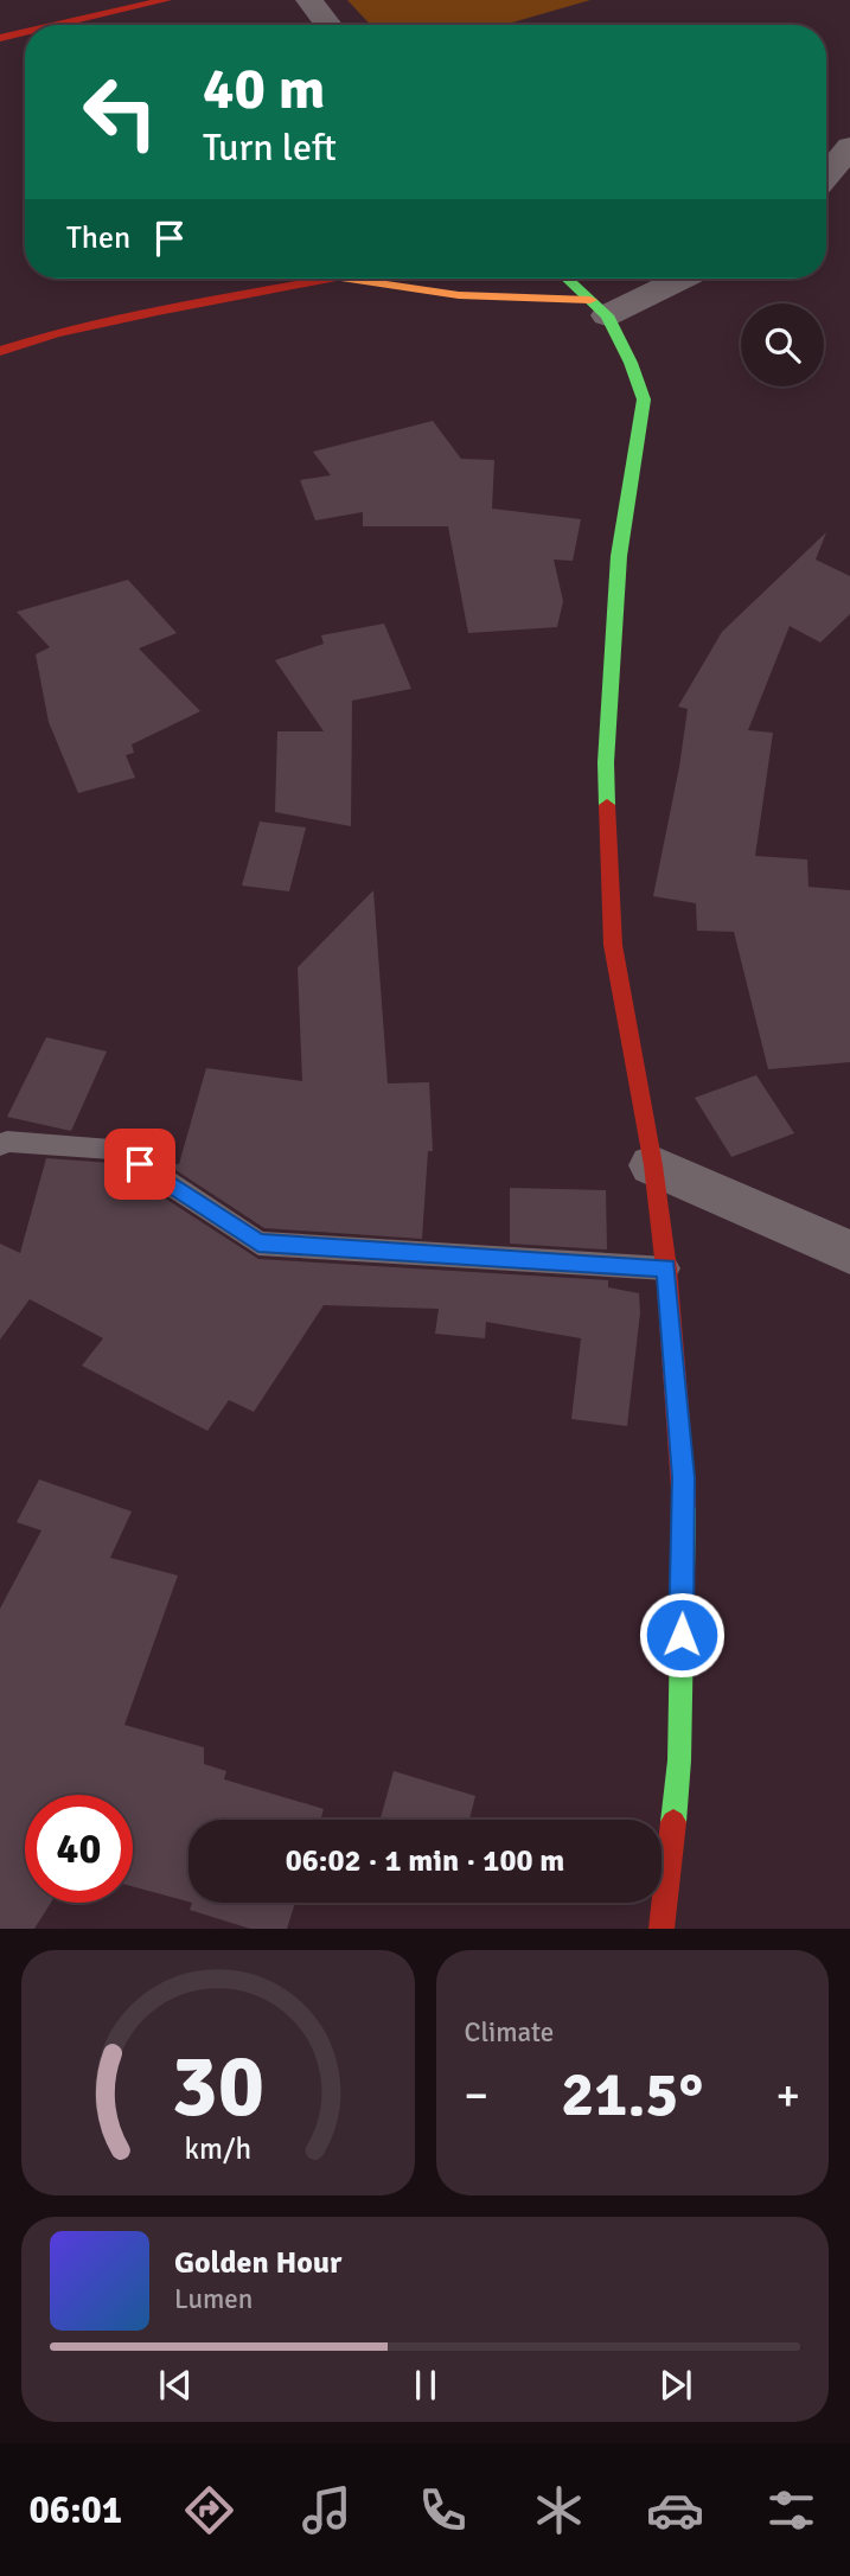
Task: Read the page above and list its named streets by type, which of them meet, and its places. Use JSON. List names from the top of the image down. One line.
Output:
{"page":{"turn":["40 m","Turn left"],"then":"Then","limit":"40","trip":"06:02 · 1 min · 100 m","tile":"Climate","heat":["−","21.5°","+"],"song":["Golden Hour","Lumen"],"tabs":"06:01","gauge":["30","km/h"]}}
